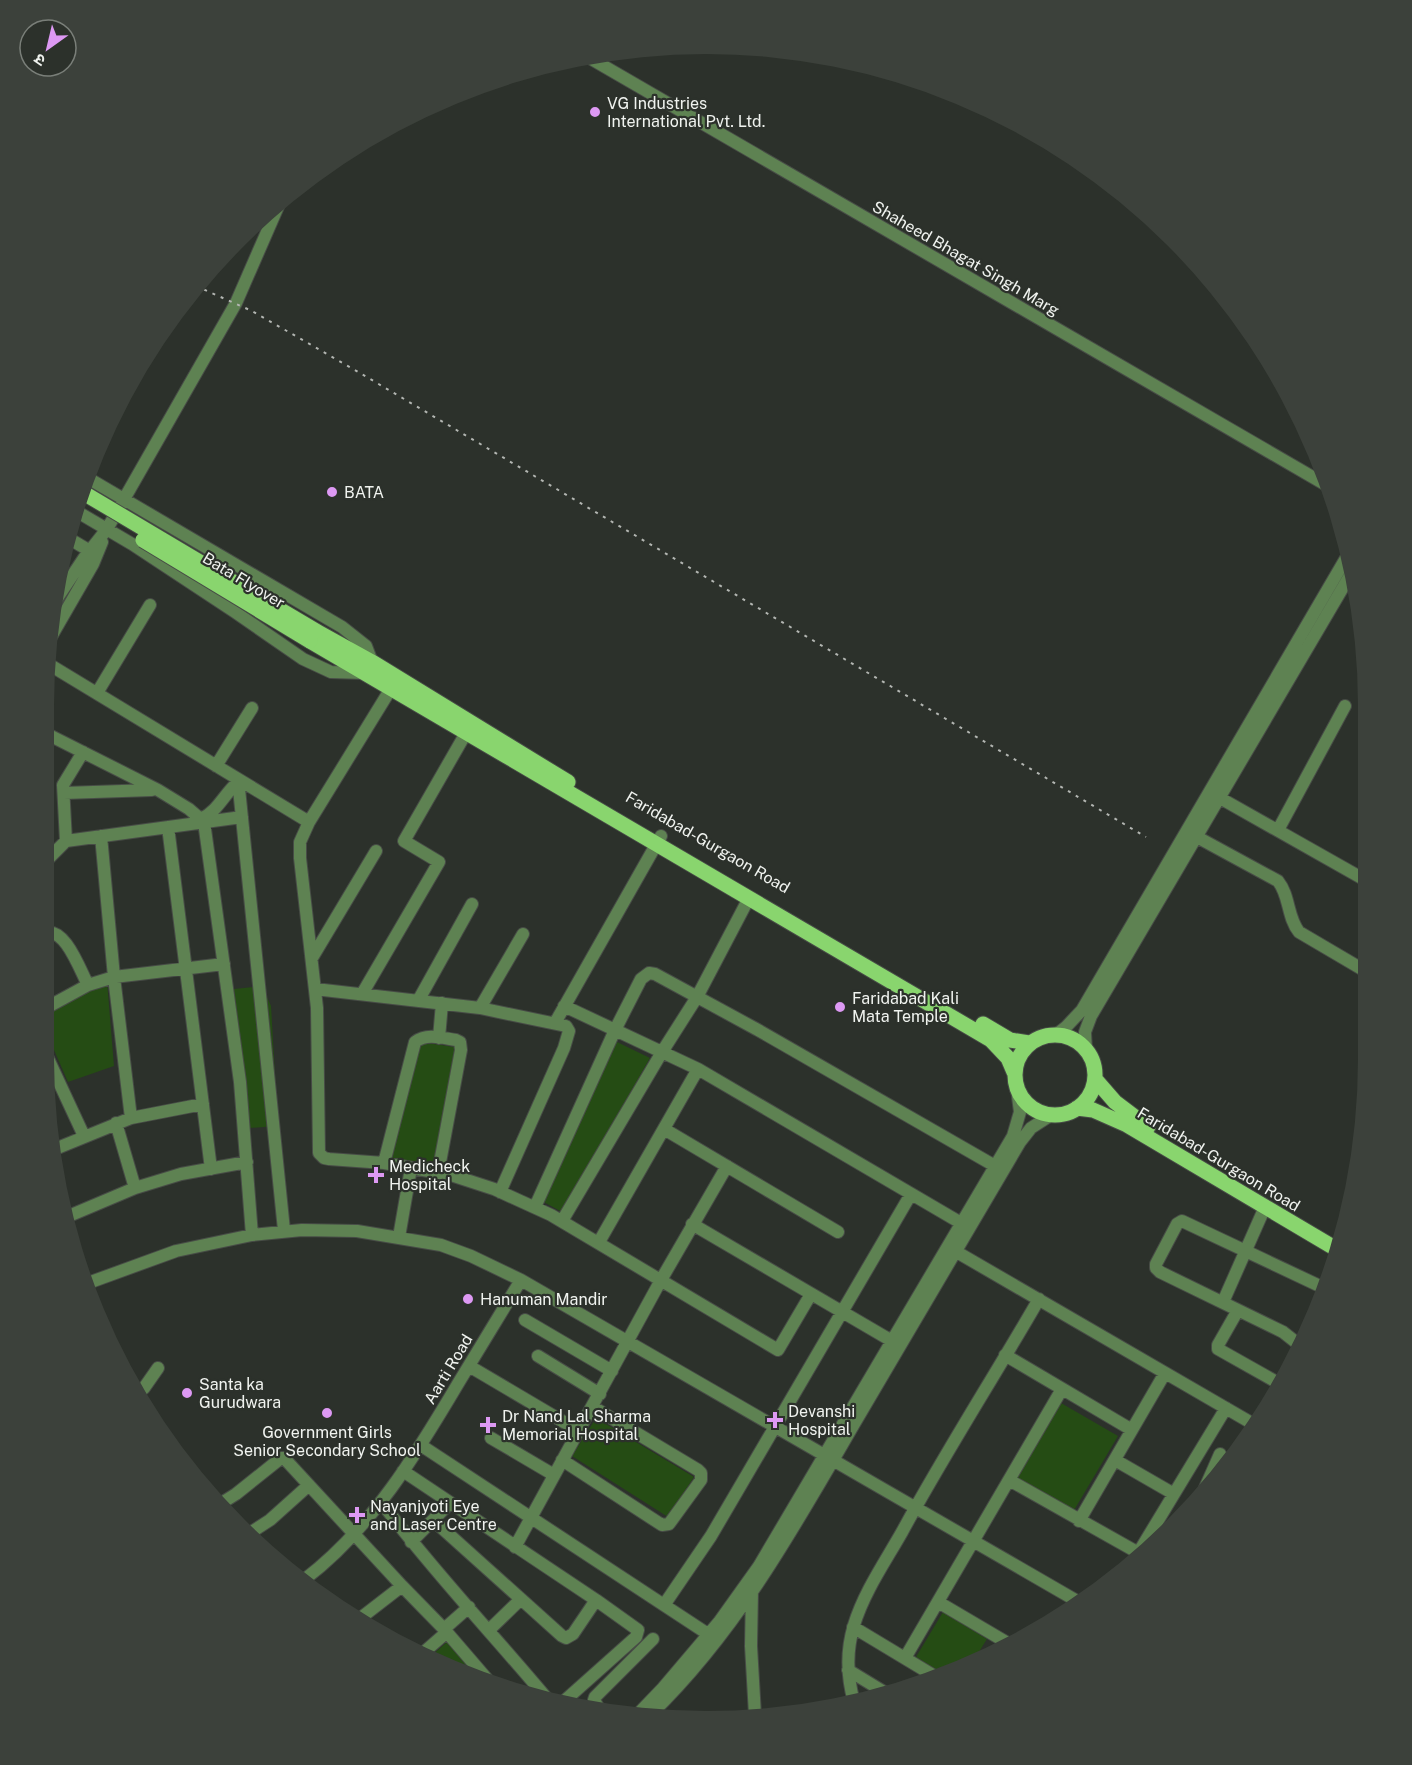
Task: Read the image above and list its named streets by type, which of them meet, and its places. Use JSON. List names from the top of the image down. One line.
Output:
{"streets":{"main road":["Bata Flyover","Faridabad-Gurgaon Road"],"street":["Shaheed Bhagat Singh Marg","Aarti Road"]},"crossings":[["Bata Flyover","Faridabad-Gurgaon Road"]],"places":{"other":["VG Industries International Pvt. Ltd.","BATA","Faridabad Kali Mata Temple","Hanuman Mandir","Santa ka Gurudwara","Government Girls Senior Secondary School"],"health":["Medicheck Hospital","Devanshi Hospital","Dr Nand Lal Sharma Memorial Hospital","Nayanjyoti Eye and Laser Centre"]},"north":"bottom left"}
